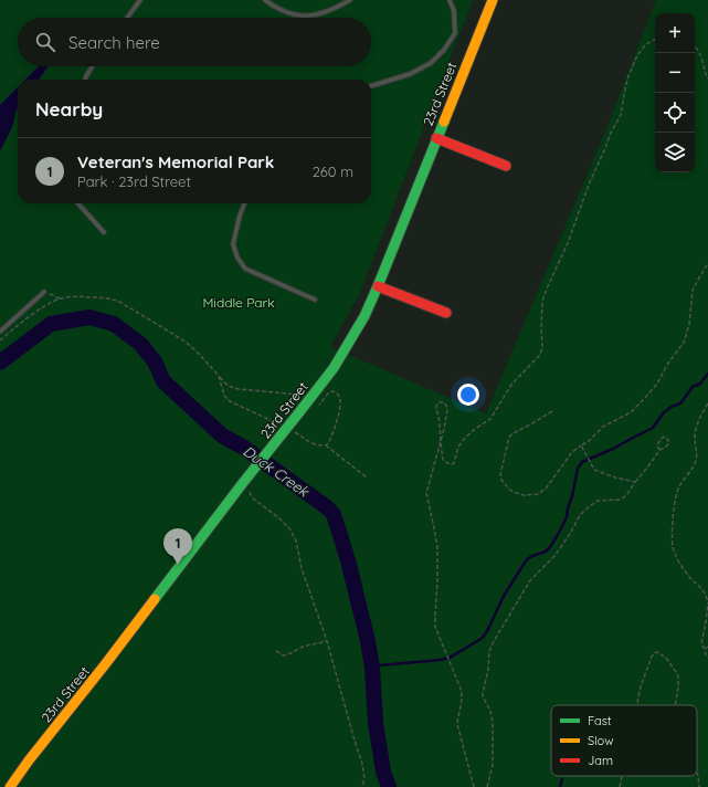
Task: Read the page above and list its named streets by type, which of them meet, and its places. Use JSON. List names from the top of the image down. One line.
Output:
{"streets":{"street":["23rd Street"]},"water":["Duck Creek"],"parks":["Middle Park"],"legend":["Fast","Slow","Jam"],"page":{"map_buttons":["+","−"],"search":"Search here","heading":"Nearby","list":[{"mark":"1","name":"Veteran's Memorial Park","note":"Park · 23rd Street","value":"260 m"}],"pins":"1"}}
